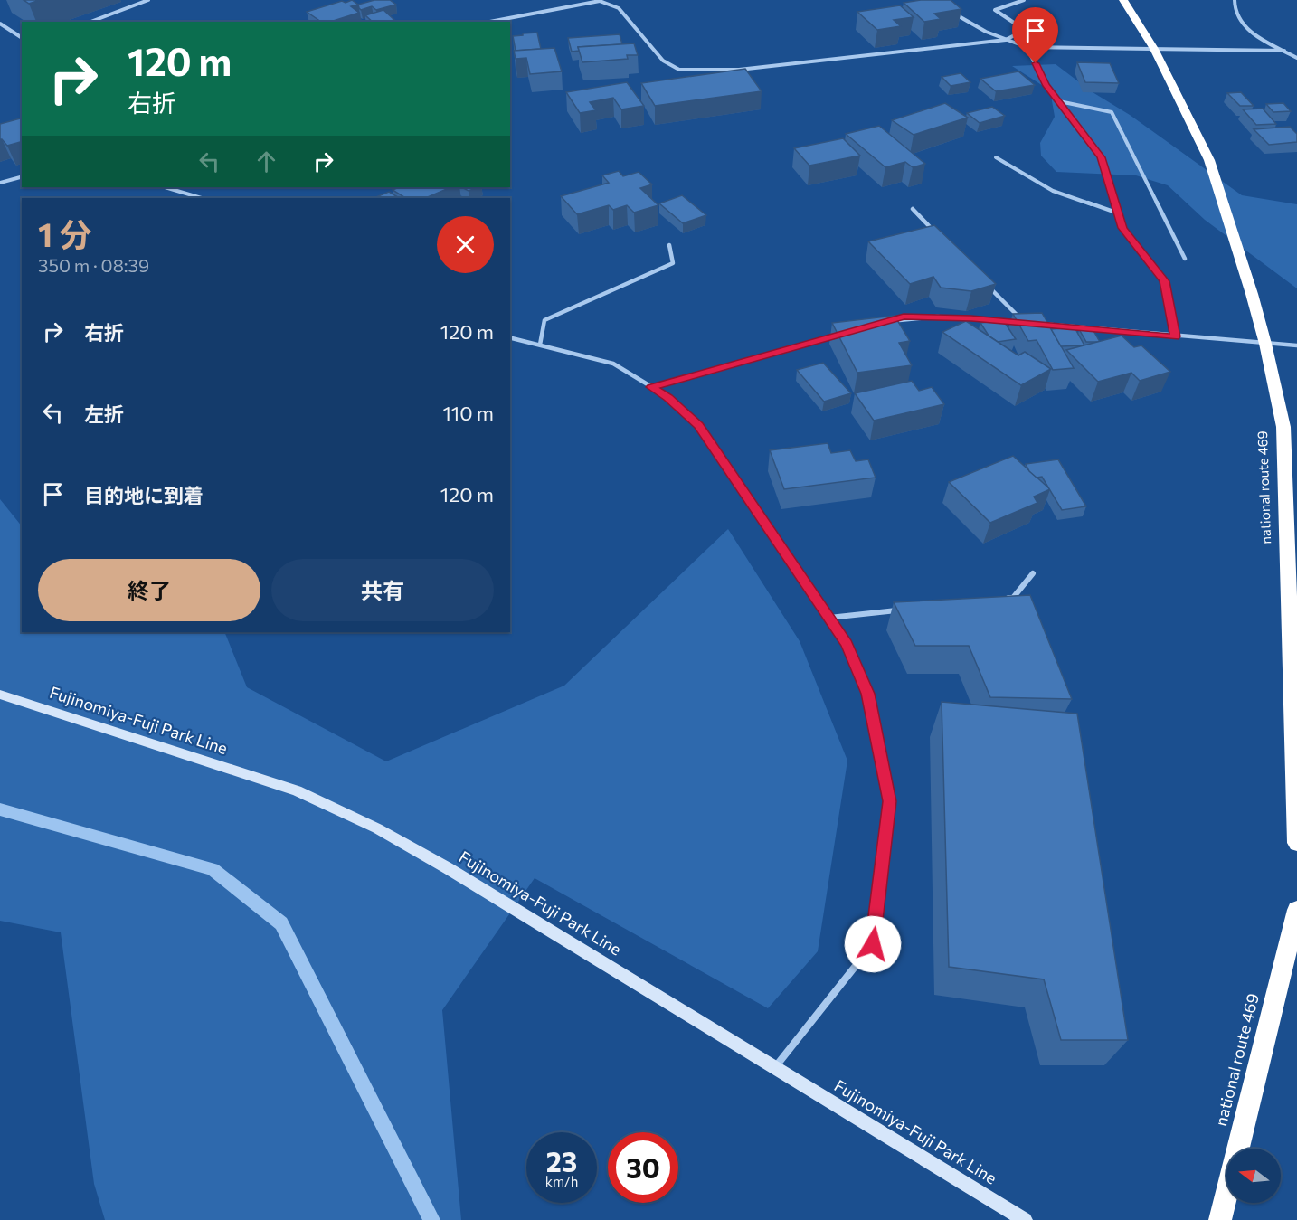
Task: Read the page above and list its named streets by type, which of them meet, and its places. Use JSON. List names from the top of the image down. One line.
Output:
{"streets":{"highway":["national route 469"],"main road":["Fujinomiya-Fuji Park Line"]},"north":"left","page":{"turn":["120 m","右折"],"heading":["1 分","350 m · 08:39"],"list":[{"name":"右折","value":"120 m"},{"name":"左折","value":"110 m"},{"name":"目的地に到着","value":"120 m"}],"buttons":["終了","共有"],"speed":"23 km/h","limit":"30"}}
